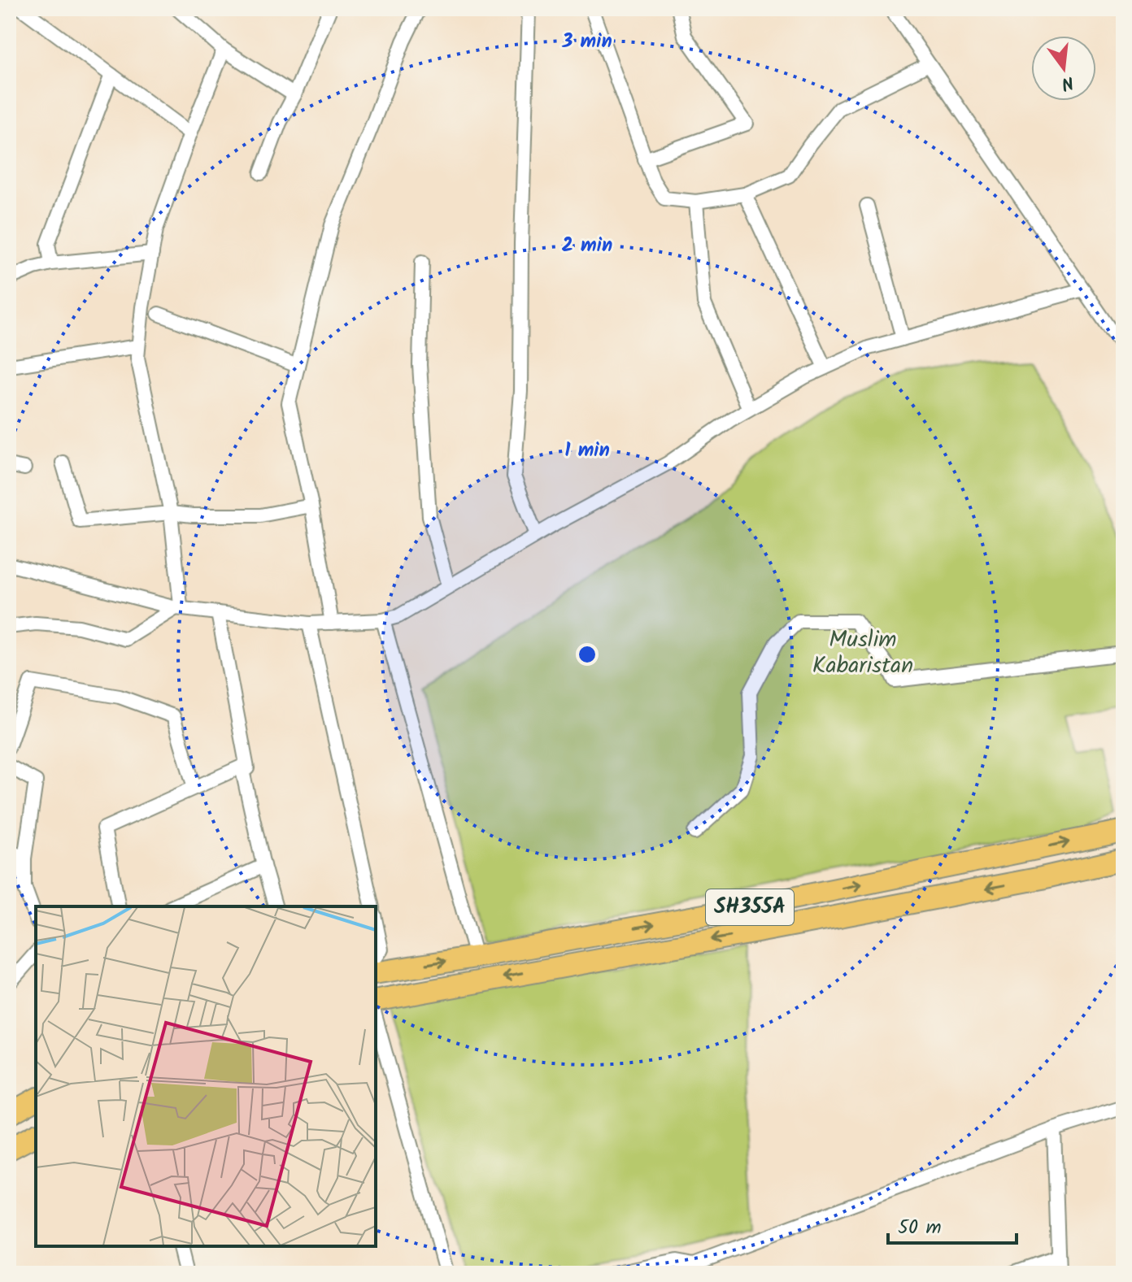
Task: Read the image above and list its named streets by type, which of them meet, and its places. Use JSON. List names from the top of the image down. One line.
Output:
{"streets":{"main road":["SH355A"]},"parks":["Muslim Kabaristan"],"scale_bar":"50 m","north":"bottom","rings":["3 min","2 min","1 min"]}
